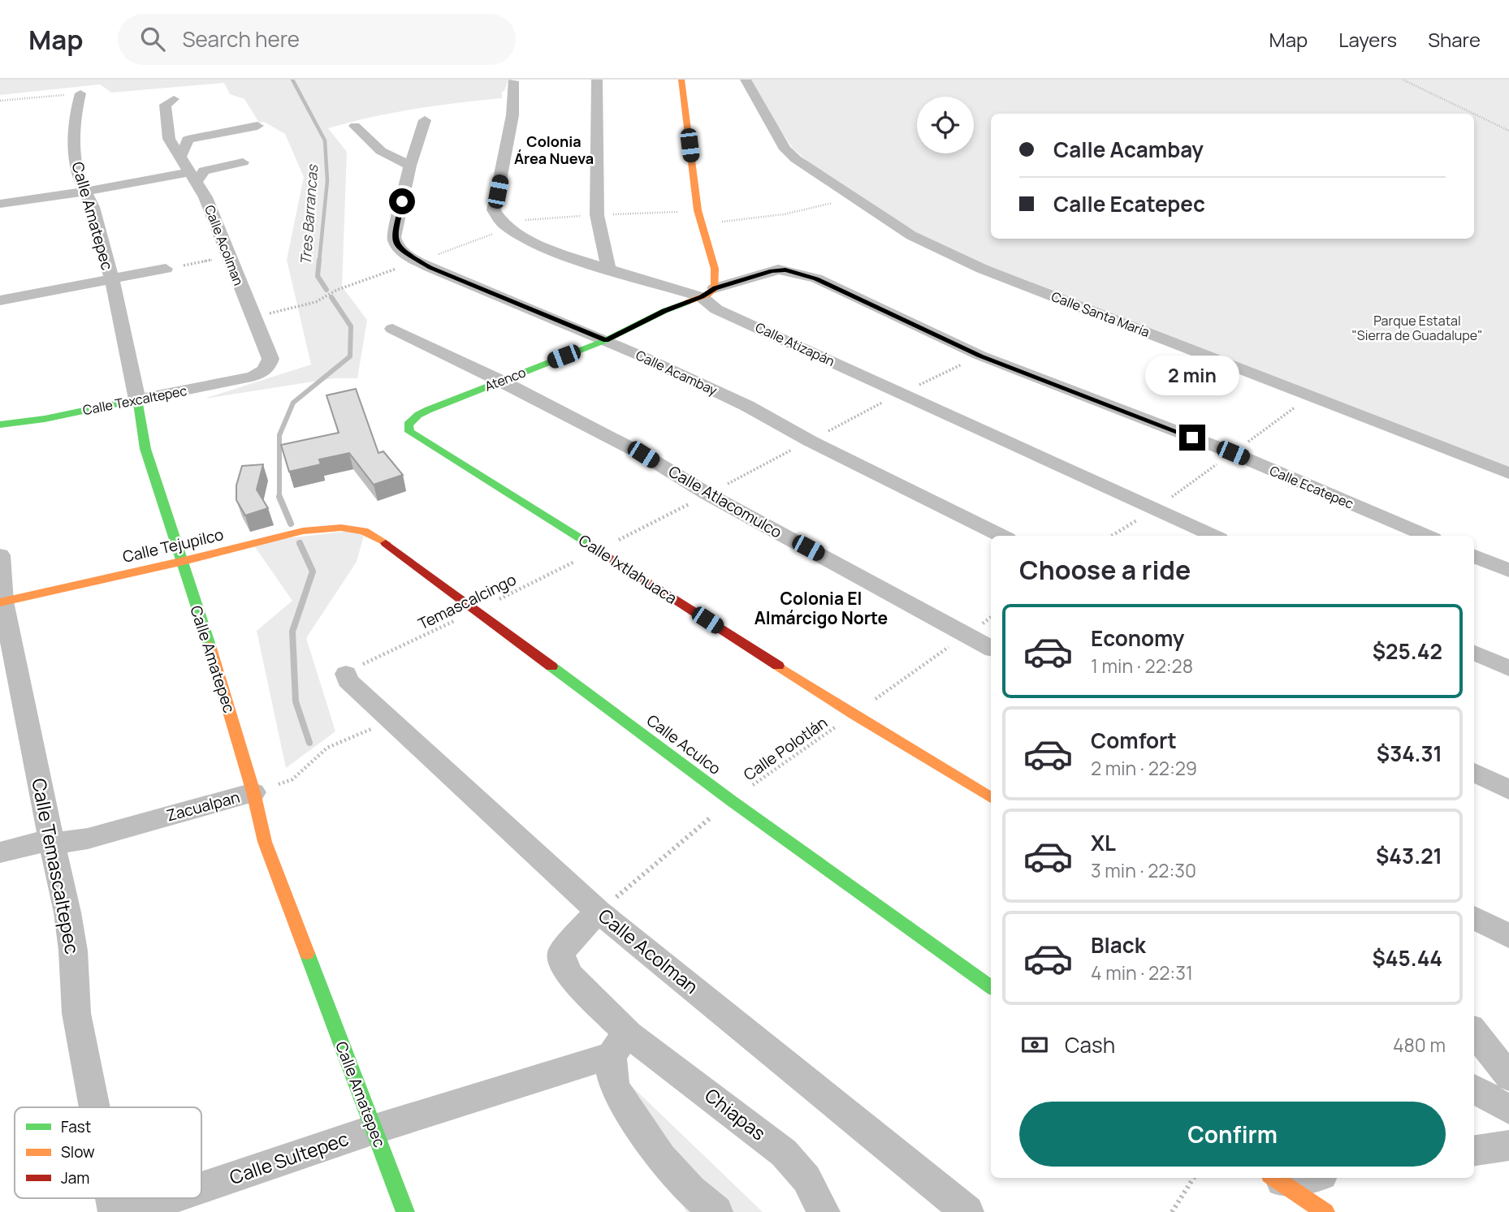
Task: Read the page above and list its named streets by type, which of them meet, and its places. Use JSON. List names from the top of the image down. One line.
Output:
{"streets":{"street":["Calle Amatepec","Calle Acolman","Calle Santa María","Calle Atizapán","Calle Acambay","Atenco","Calle Texcaltepec","Calle Ecatepec","Calle Atlacomulco","Calle Tejupilco","Calle Ixtlahuaca","Calle Aculco","Zacualpan","Calle Temascaltepec","Chiapas","Calle Sultepec"],"path":["Temascalcingo","Calle Polotlán"]},"crossings":[["Calle Amatepec","Calle Texcaltepec"],["Calle Amatepec","Calle Tejupilco"],["Calle Amatepec","Zacualpan"],["Calle Amatepec","Calle Sultepec"],["Calle Acolman","Calle Texcaltepec"],["Calle Acolman","Temascalcingo"],["Calle Acolman","Calle Polotlán"],["Calle Acolman","Zacualpan"],["Calle Acolman","Chiapas"],["Calle Atizapán","Atenco"],["Calle Atizapán","Calle Ecatepec"],["Calle Acambay","Atenco"],["Atenco","Calle Ecatepec"],["Atenco","Calle Atlacomulco"],["Atenco","Calle Ixtlahuaca"],["Calle Atlacomulco","Calle Polotlán"],["Calle Tejupilco","Calle Aculco"],["Calle Tejupilco","Calle Temascaltepec"],["Calle Ixtlahuaca","Temascalcingo"],["Calle Ixtlahuaca","Calle Polotlán"],["Temascalcingo","Calle Aculco"],["Calle Aculco","Calle Polotlán"],["Calle Polotlán","Chiapas"],["Zacualpan","Calle Temascaltepec"],["Chiapas","Calle Sultepec"]],"districts":["Colonia Área Nueva","Colonia El Almárcigo Norte"],"water":["Tres Barrancas"],"parks":["Parque Estatal \"Sierra de Guadalupe\""],"legend":["Fast","Slow","Jam"],"page":{"header":"Map","search":"Search here","nav":["Map","Layers","Share"],"banner":["Calle Acambay","Calle Ecatepec"],"bubble":"2 min","heading":"Choose a ride","list":[{"name":"Economy","note":"1 min · 22:28","value":"$25.42"},{"name":"Comfort","note":"2 min · 22:29","value":"$34.31"},{"name":"XL","note":"3 min · 22:30","value":"$43.21"},{"name":"Black","note":"4 min · 22:31","value":"$45.44"}],"pay":["Cash","480 m"],"buttons":"Confirm"}}
